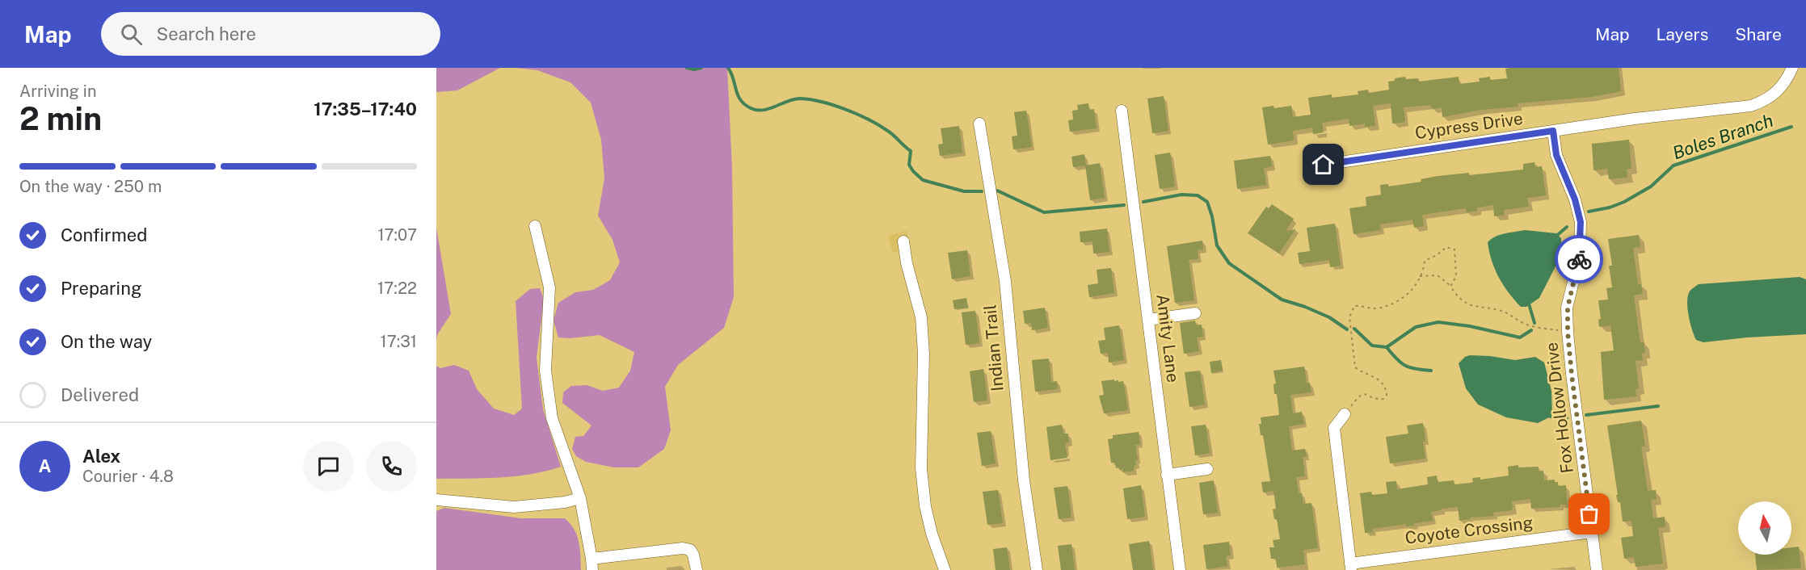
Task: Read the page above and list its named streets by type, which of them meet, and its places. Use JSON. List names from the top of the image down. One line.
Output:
{"streets":{"street":["Cypress Drive","Amity Lane","Indian Trail","Fox Hollow Drive","Coyote Crossing"]},"crossings":[["Cypress Drive","Fox Hollow Drive"],["Fox Hollow Drive","Coyote Crossing"]],"water":["Boles Branch"],"north":"top","page":{"header":"Map","search":"Search here","nav":["Map","Layers","Share"],"heading":["2 min","Arriving in","17:35–17:40"],"panel":["Alex","Courier · 4.8"],"bar":"On the way · 250 m","list":[["Confirmed","17:07"],["Preparing","17:22"],["On the way","17:31"],"Delivered"],"round":"A"}}
